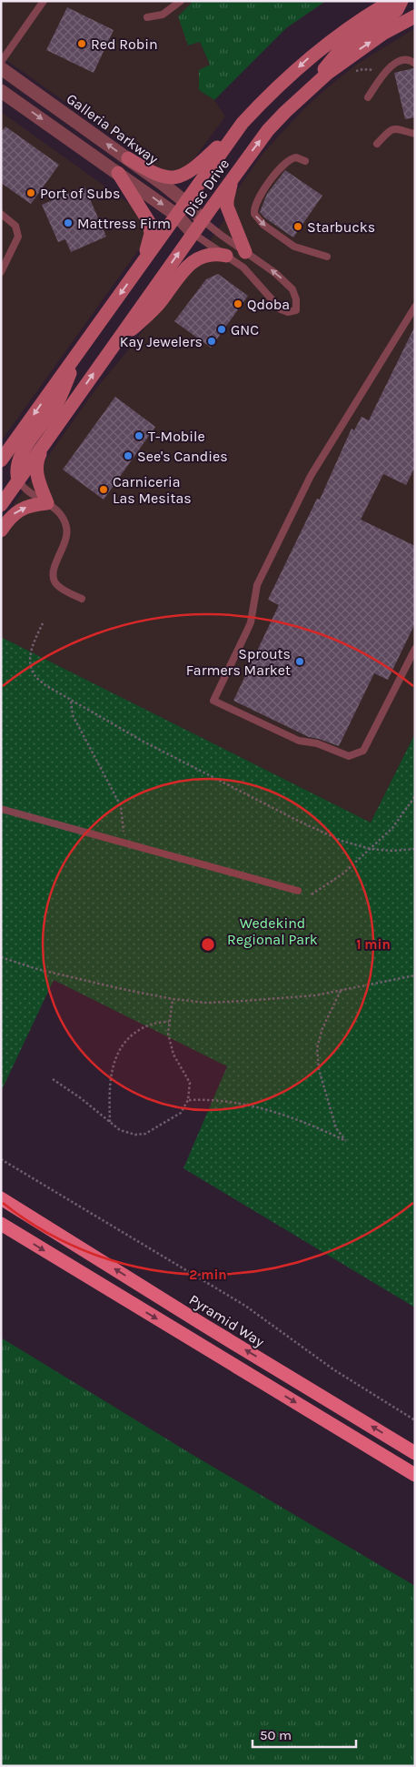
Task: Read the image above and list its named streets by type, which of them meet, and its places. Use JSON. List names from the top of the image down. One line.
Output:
{"streets":{"main road":["Disc Drive","Pyramid Way"],"street":["Galleria Parkway"]},"crossings":[["Galleria Parkway","Disc Drive"]],"parks":["Wedekind Regional Park"],"places":["Red Robin","Port of Subs","Mattress Firm","Starbucks","Qdoba","GNC","Kay Jewelers","T-Mobile","See's Candies","Carniceria Las Mesitas","Sprouts Farmers Market"],"scale_bar":"50 m","rings":["1 min","2 min"]}
